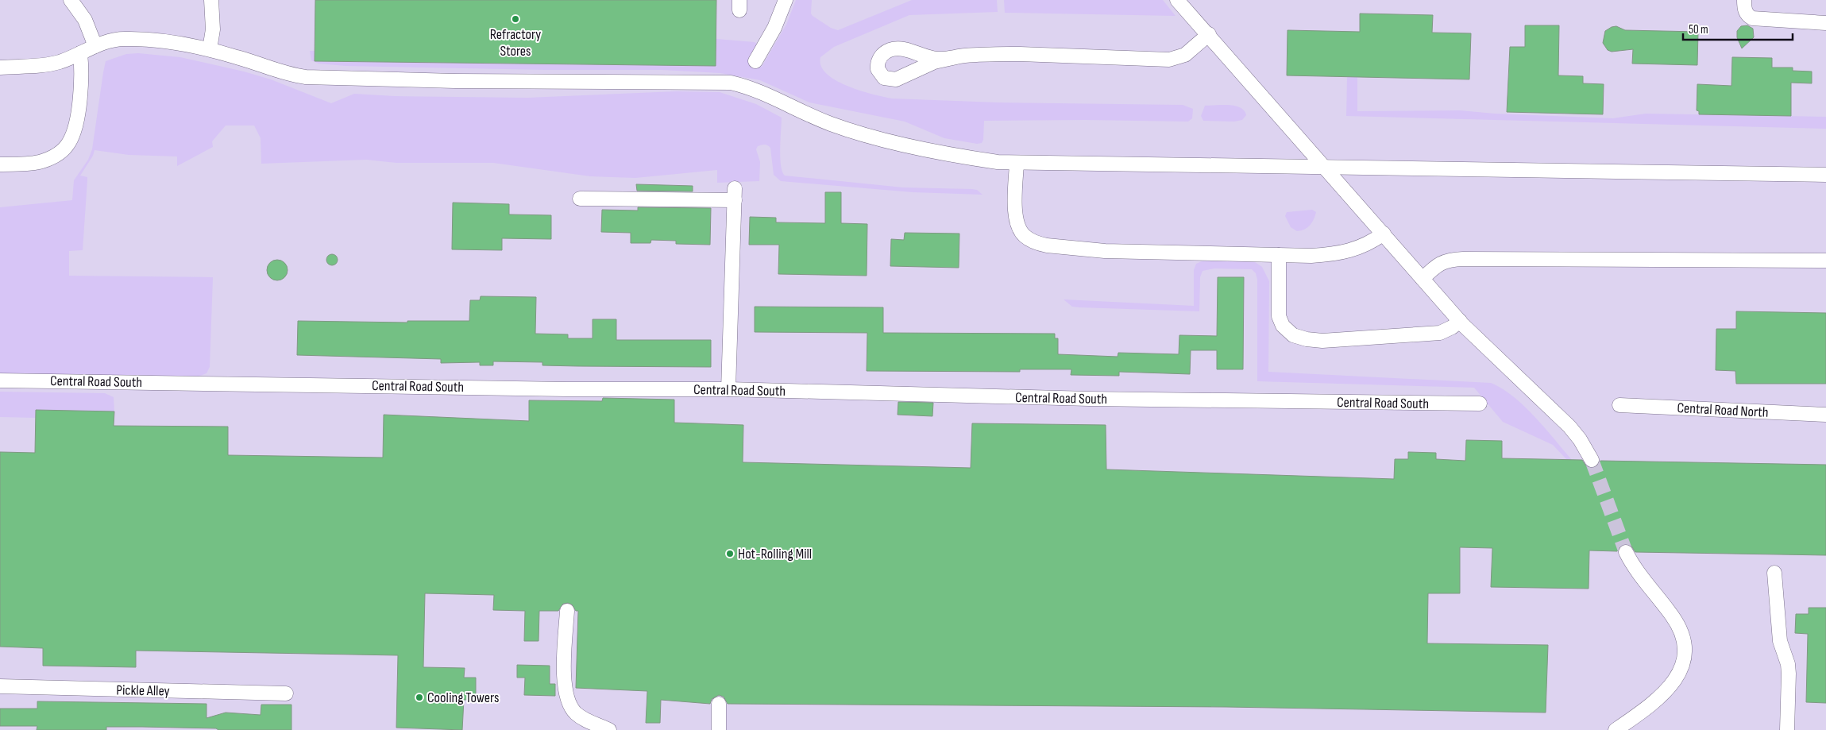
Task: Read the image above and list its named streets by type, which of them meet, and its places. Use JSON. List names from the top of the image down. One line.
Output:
{"streets":{"lane":["Central Road South","Central Road North","Pickle Alley"]},"places":["Refractory Stores","Hot-Rolling Mill","Cooling Towers"],"scale_bar":"50 m"}
